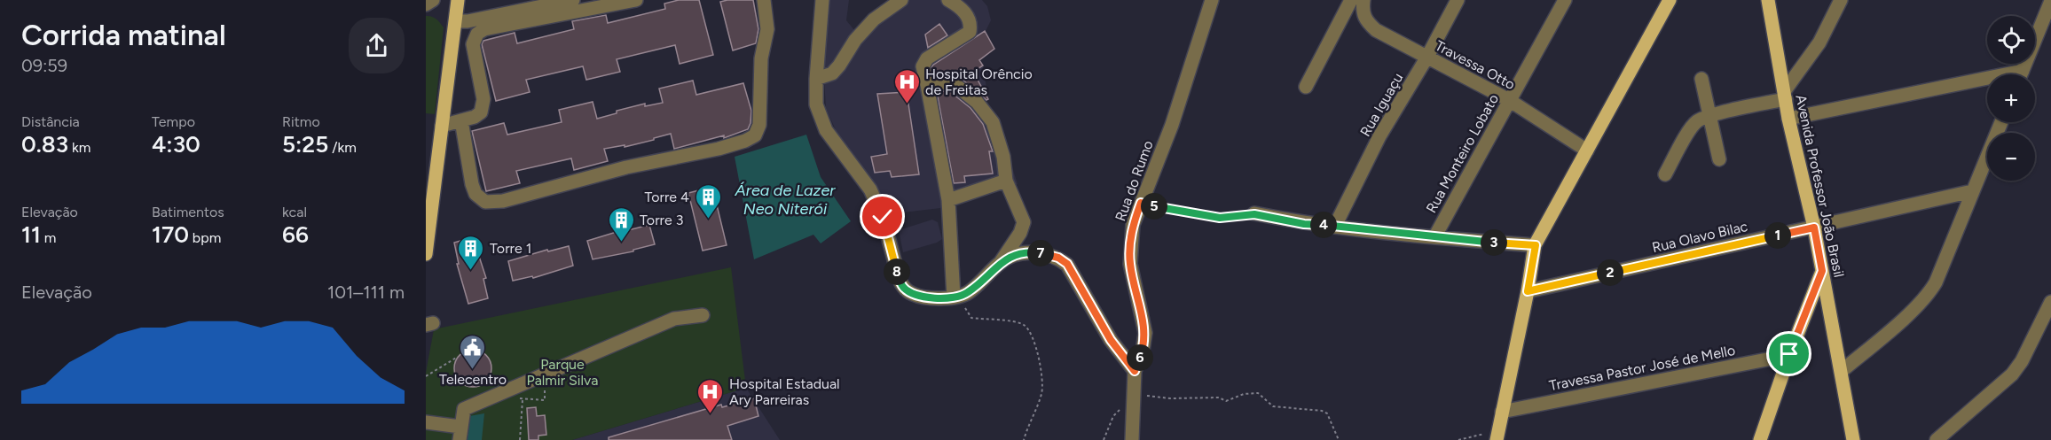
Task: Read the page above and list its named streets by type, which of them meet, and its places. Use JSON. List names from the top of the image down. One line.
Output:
{"streets":{"main road":["Avenida Professor João Brasil"],"street":["Travessa Otto","Rua Iguaçu","Rua Monteiro Lobato","Rua do Rumo","Rua Olavo Bilac","Travessa Pastor José de Mello"]},"crossings":[["Travessa Otto","Rua Iguaçu"],["Travessa Otto","Rua Monteiro Lobato"],["Avenida Professor João Brasil","Rua Olavo Bilac"]],"water":["Área de Lazer Neo Niterói"],"parks":["Parque Palmir Silva"],"places":{"hospital":["Hospital Orêncio de Freitas","Hospital Estadual Ary Parreiras"],"building":["Torre 4","Torre 3","Torre 1"],"public building":["Telecentro"]},"page":{"heading":["Corrida matinal","09:59"],"map_buttons":["+","−"],"stats":[["Distância","0.83 km"],["Tempo","4:30"],["Ritmo","5:25 /km"],["Elevação","11 m"],["Batimentos","170 bpm"],["kcal","66"]],"pins":["5","4","1","3","7","8","2","6"],"chart":["Elevação","101–111 m"]}}
